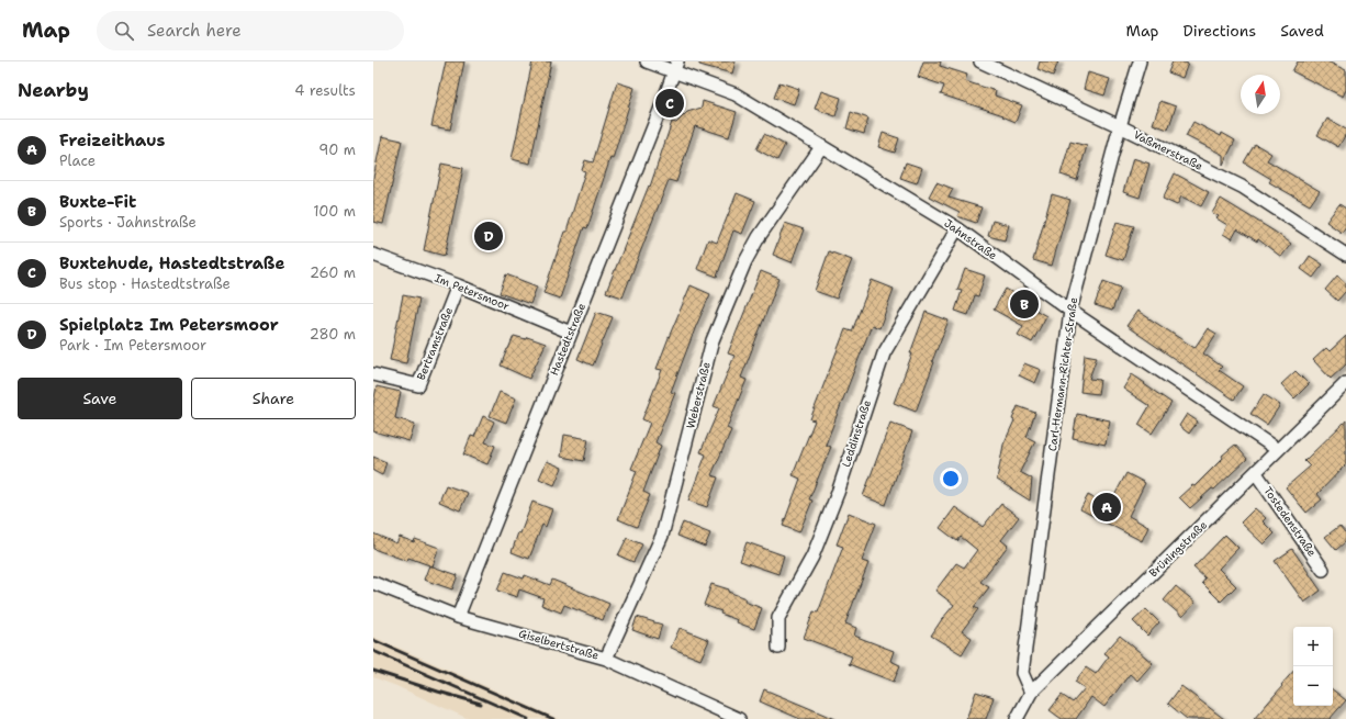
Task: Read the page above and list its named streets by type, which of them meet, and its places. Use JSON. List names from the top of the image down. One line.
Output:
{"streets":{"street":["Vaßmerstraße","Jahnstraße","Im Petersmoor","Hastedtstraße","Bertramstraße","Carl-Hermann-Richter-Straße","Weberstraße","Leddinstraße","Tostedenstraße","Brüningstraße","Giselbertstraße"]},"crossings":[["Vaßmerstraße","Carl-Hermann-Richter-Straße"],["Jahnstraße","Hastedtstraße"],["Jahnstraße","Carl-Hermann-Richter-Straße"],["Jahnstraße","Weberstraße"],["Jahnstraße","Leddinstraße"],["Jahnstraße","Brüningstraße"],["Im Petersmoor","Hastedtstraße"],["Im Petersmoor","Bertramstraße"],["Hastedtstraße","Giselbertstraße"],["Carl-Hermann-Richter-Straße","Brüningstraße"],["Weberstraße","Giselbertstraße"],["Tostedenstraße","Brüningstraße"]],"north":"top","page":{"header":"Map","search":"Search here","nav":["Map","Directions","Saved"],"heading":["Nearby","4 results"],"pins":["C","D","B","A"],"list":[{"mark":"A","name":"Freizeithaus","note":"Place","value":"90 m"},{"mark":"B","name":"Buxte-Fit","note":"Sports · Jahnstraße","value":"100 m"},{"mark":"C","name":"Buxtehude, Hastedtstraße","note":"Bus stop · Hastedtstraße","value":"260 m"},{"mark":"D","name":"Spielplatz Im Petersmoor","note":"Park · Im Petersmoor","value":"280 m"}],"buttons":["Save","Share"],"map_buttons":["+","−"]}}
